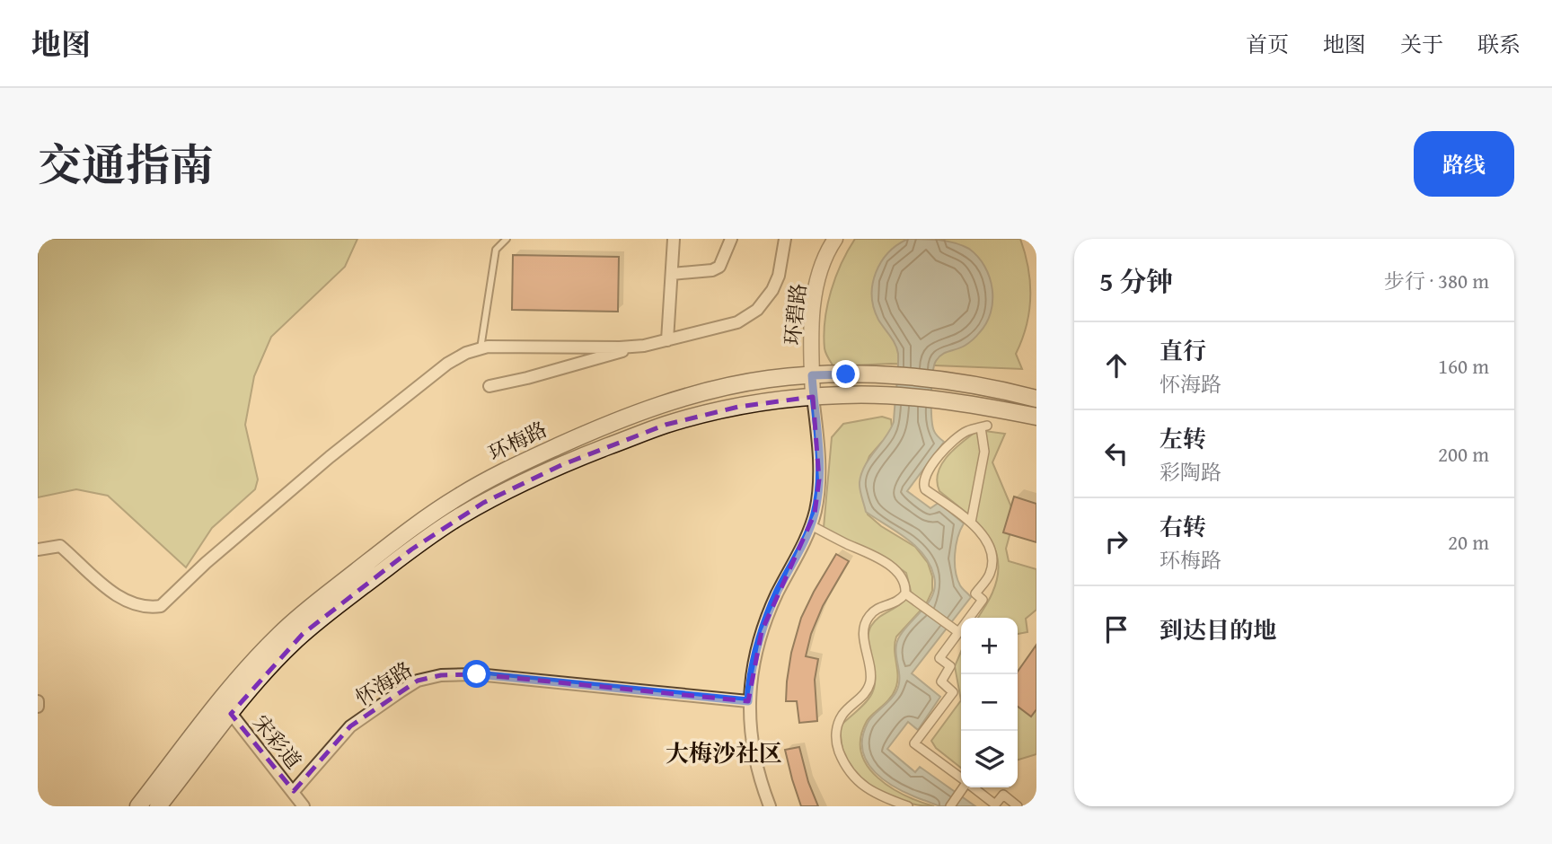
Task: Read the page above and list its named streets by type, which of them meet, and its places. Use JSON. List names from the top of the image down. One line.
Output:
{"streets":{"main road":["环梅路"],"street":["环碧路","怀海路","宋彩道"]},"crossings":[["环碧路","环梅路"],["环梅路","宋彩道"],["怀海路","宋彩道"]],"districts":["大梅沙社区"],"page":{"header":"地图","nav":["首页","地图","关于","联系"],"title":"交通指南","buttons":"路线","heading":["5 分钟","步行 · 380 m"],"list":[["直行","怀海路","160 m"],["左转","彩陶路","200 m"],["右转","环梅路","20 m"],"到达目的地"],"map_buttons":["+","−"]}}
